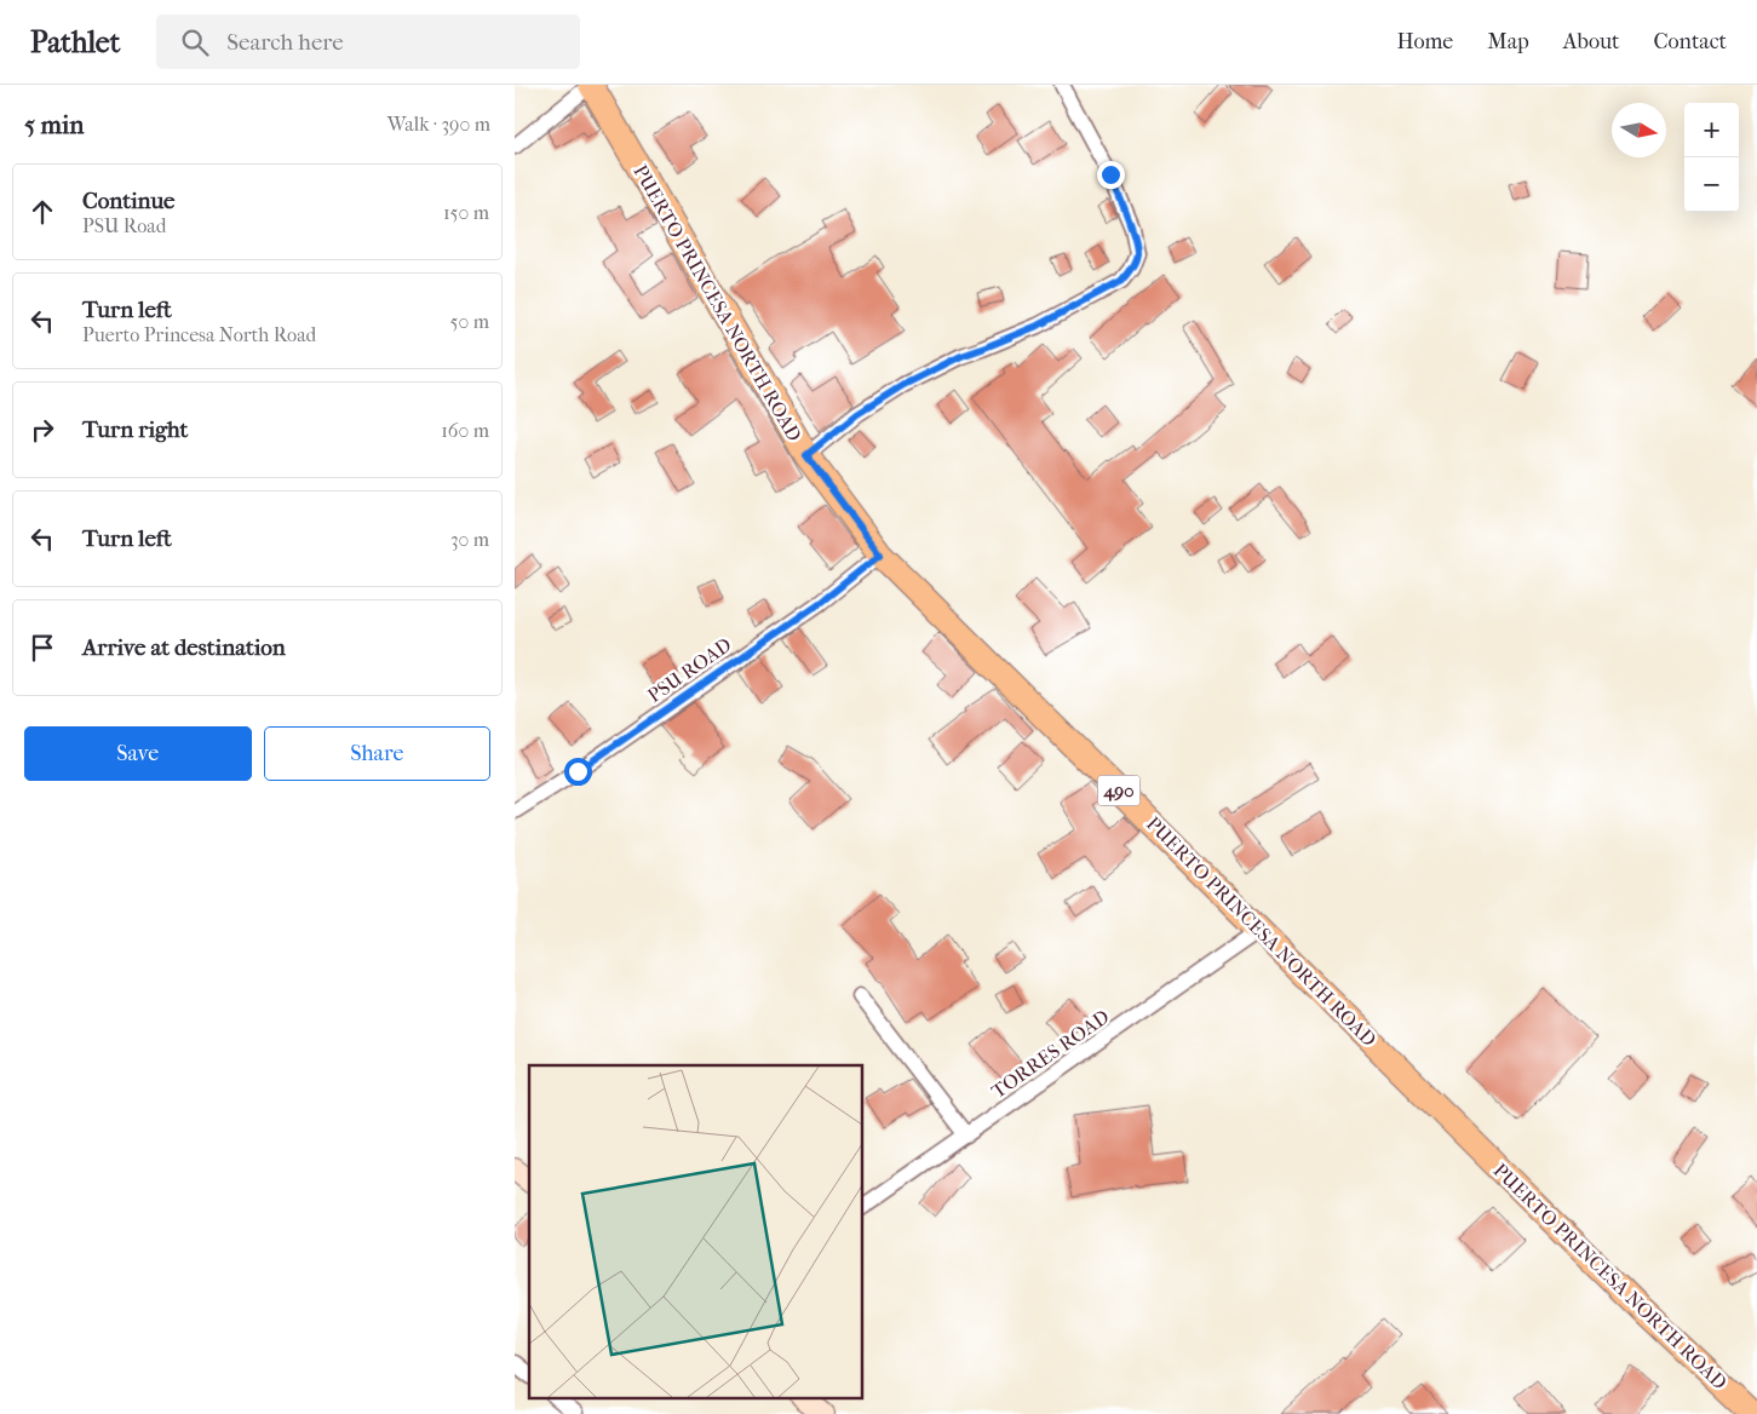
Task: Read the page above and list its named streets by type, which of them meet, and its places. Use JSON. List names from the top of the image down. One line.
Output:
{"streets":{"main road":["PUERTO PRINCESA NORTH ROAD","490"],"street":["PSU ROAD","TORRES ROAD"]},"crossings":[["PUERTO PRINCESA NORTH ROAD","PSU ROAD"],["PUERTO PRINCESA NORTH ROAD","TORRES ROAD"]],"north":"right","page":{"header":"Pathlet","search":"Search here","nav":["Home","Map","About","Contact"],"heading":["5 min","Walk · 390 m"],"map_buttons":["+","−"],"list":[["Continue","PSU Road","150 m"],["Turn left","Puerto Princesa North Road","50 m"],["Turn right","160 m"],["Turn left","30 m"],"Arrive at destination"],"buttons":["Save","Share"]}}
